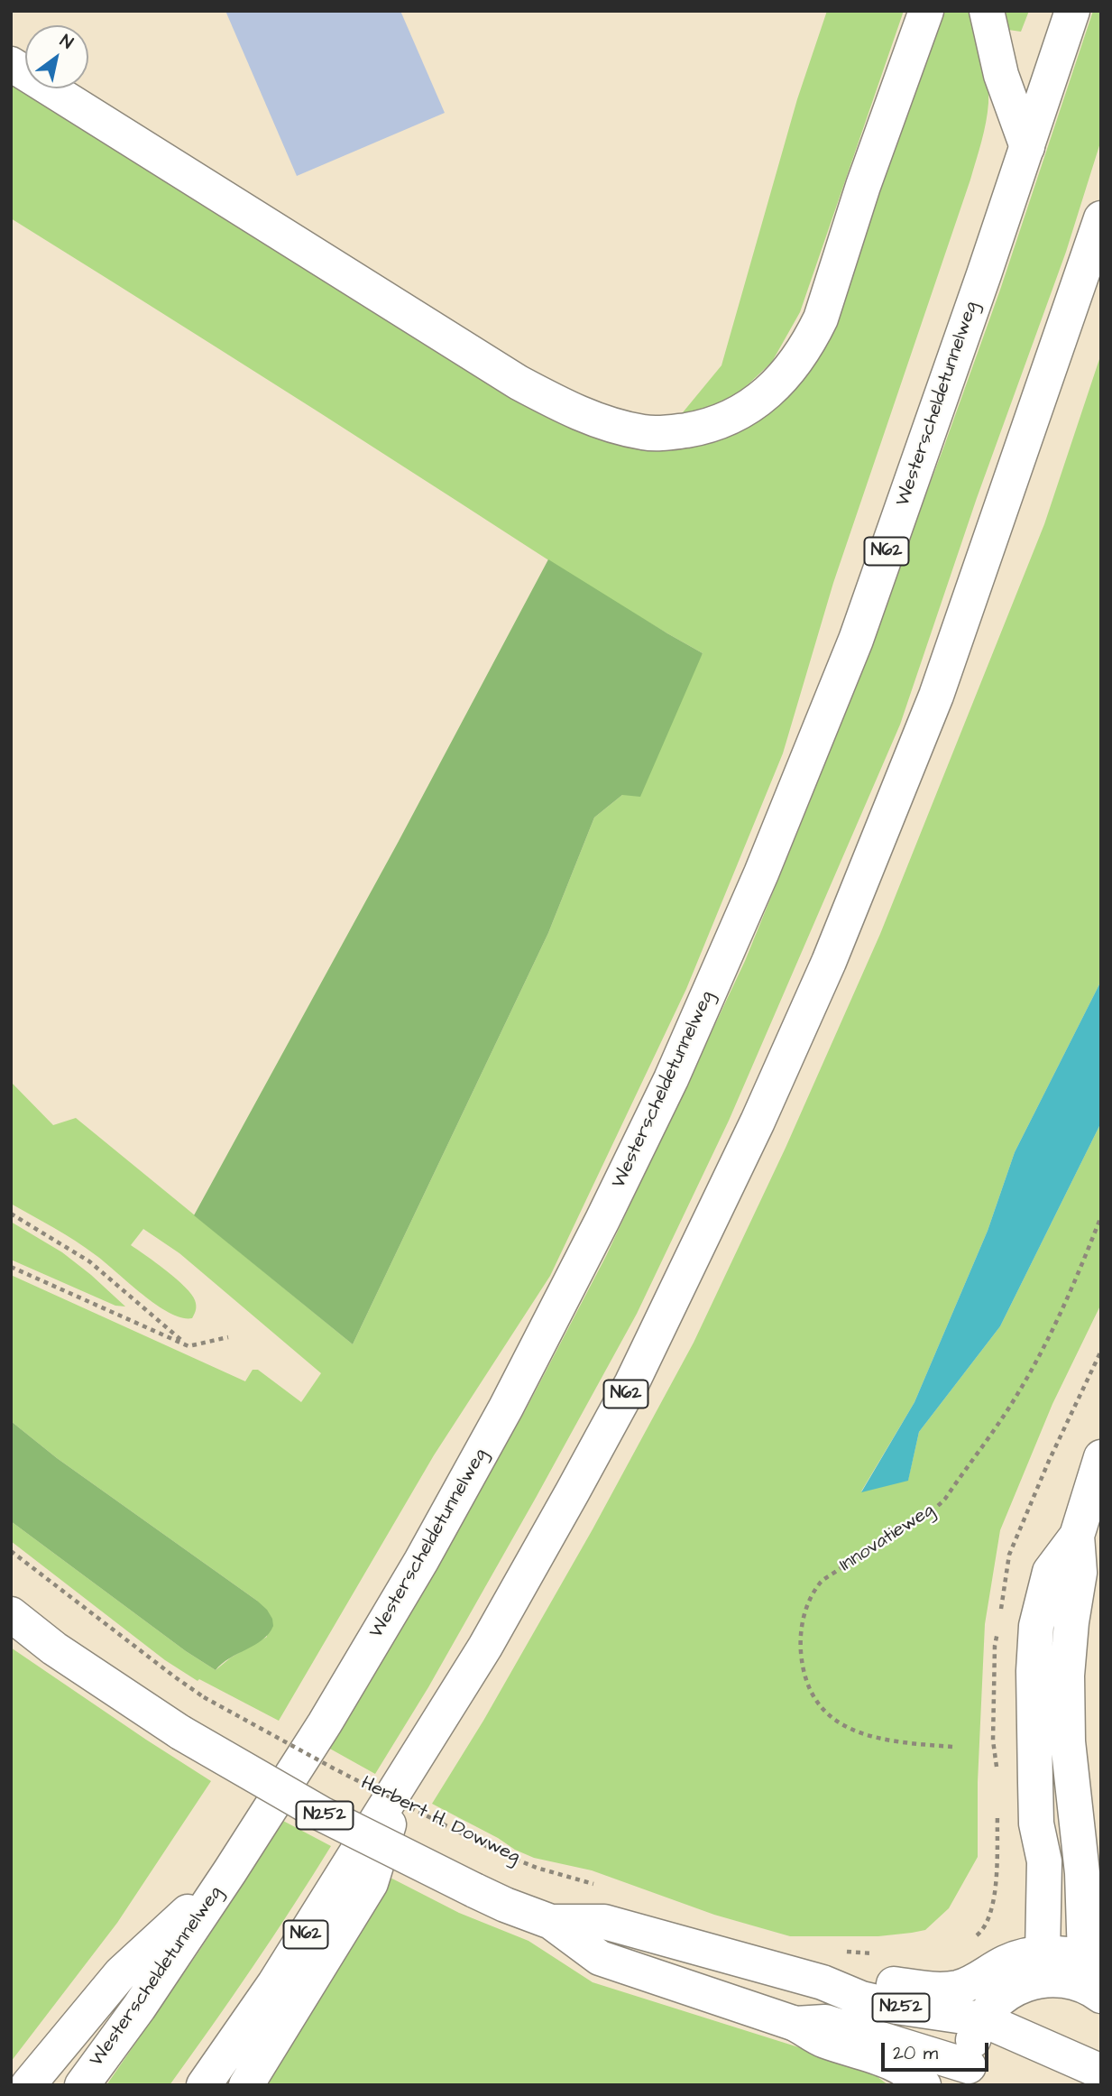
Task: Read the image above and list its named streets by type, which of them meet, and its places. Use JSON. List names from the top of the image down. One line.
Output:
{"streets":{"main road":["Westerscheldetunnelweg","N62","N252"],"path":["Innovatieweg","Herbert H. Dowweg"]},"crossings":[["Westerscheldetunnelweg","N62"]],"scale_bar":"20 m","north":"top right"}
